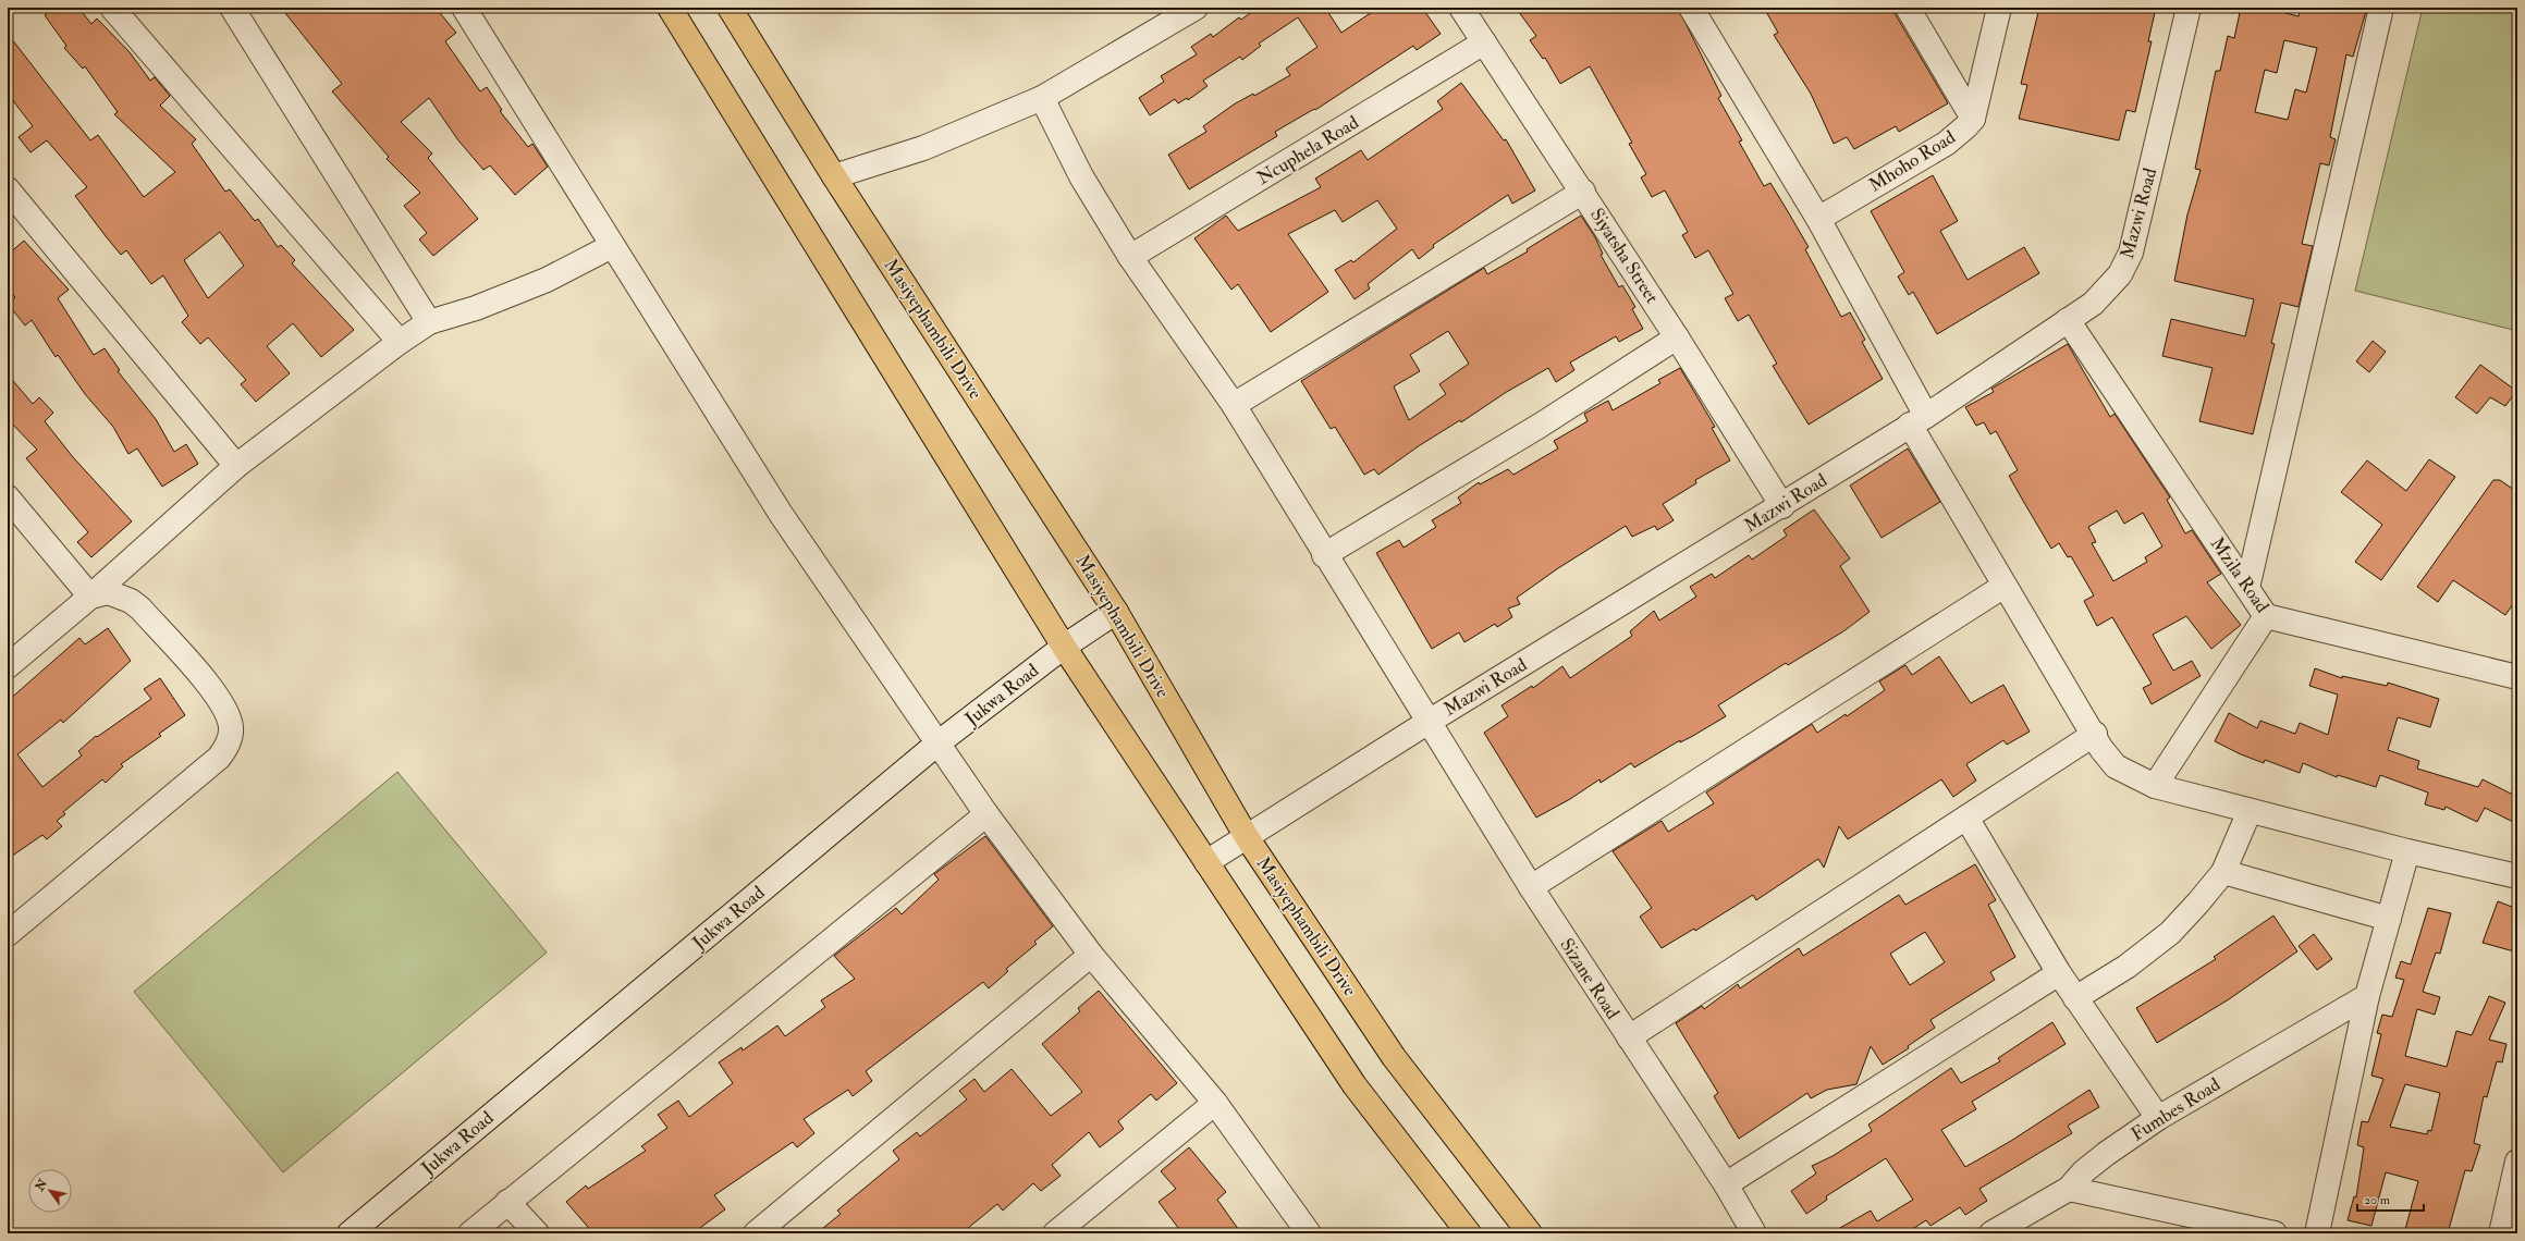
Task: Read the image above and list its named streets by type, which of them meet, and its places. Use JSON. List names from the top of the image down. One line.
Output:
{"streets":{"main road":["Masiyephambili Drive"],"street":["Ncuphela Road","Mhoho Road","Mazwi Road","Siyatsha Street","Mzila Road","Jukwa Road","Sizane Road","Fumbes Road"]},"crossings":[["Ncuphela Road","Siyatsha Street"],["Ncuphela Road","Sizane Road"],["Mazwi Road","Siyatsha Street"],["Mazwi Road","Masiyephambili Drive"],["Mazwi Road","Mzila Road"],["Mazwi Road","Sizane Road"],["Masiyephambili Drive","Jukwa Road"]],"scale_bar":"20 m","north":"top left"}
